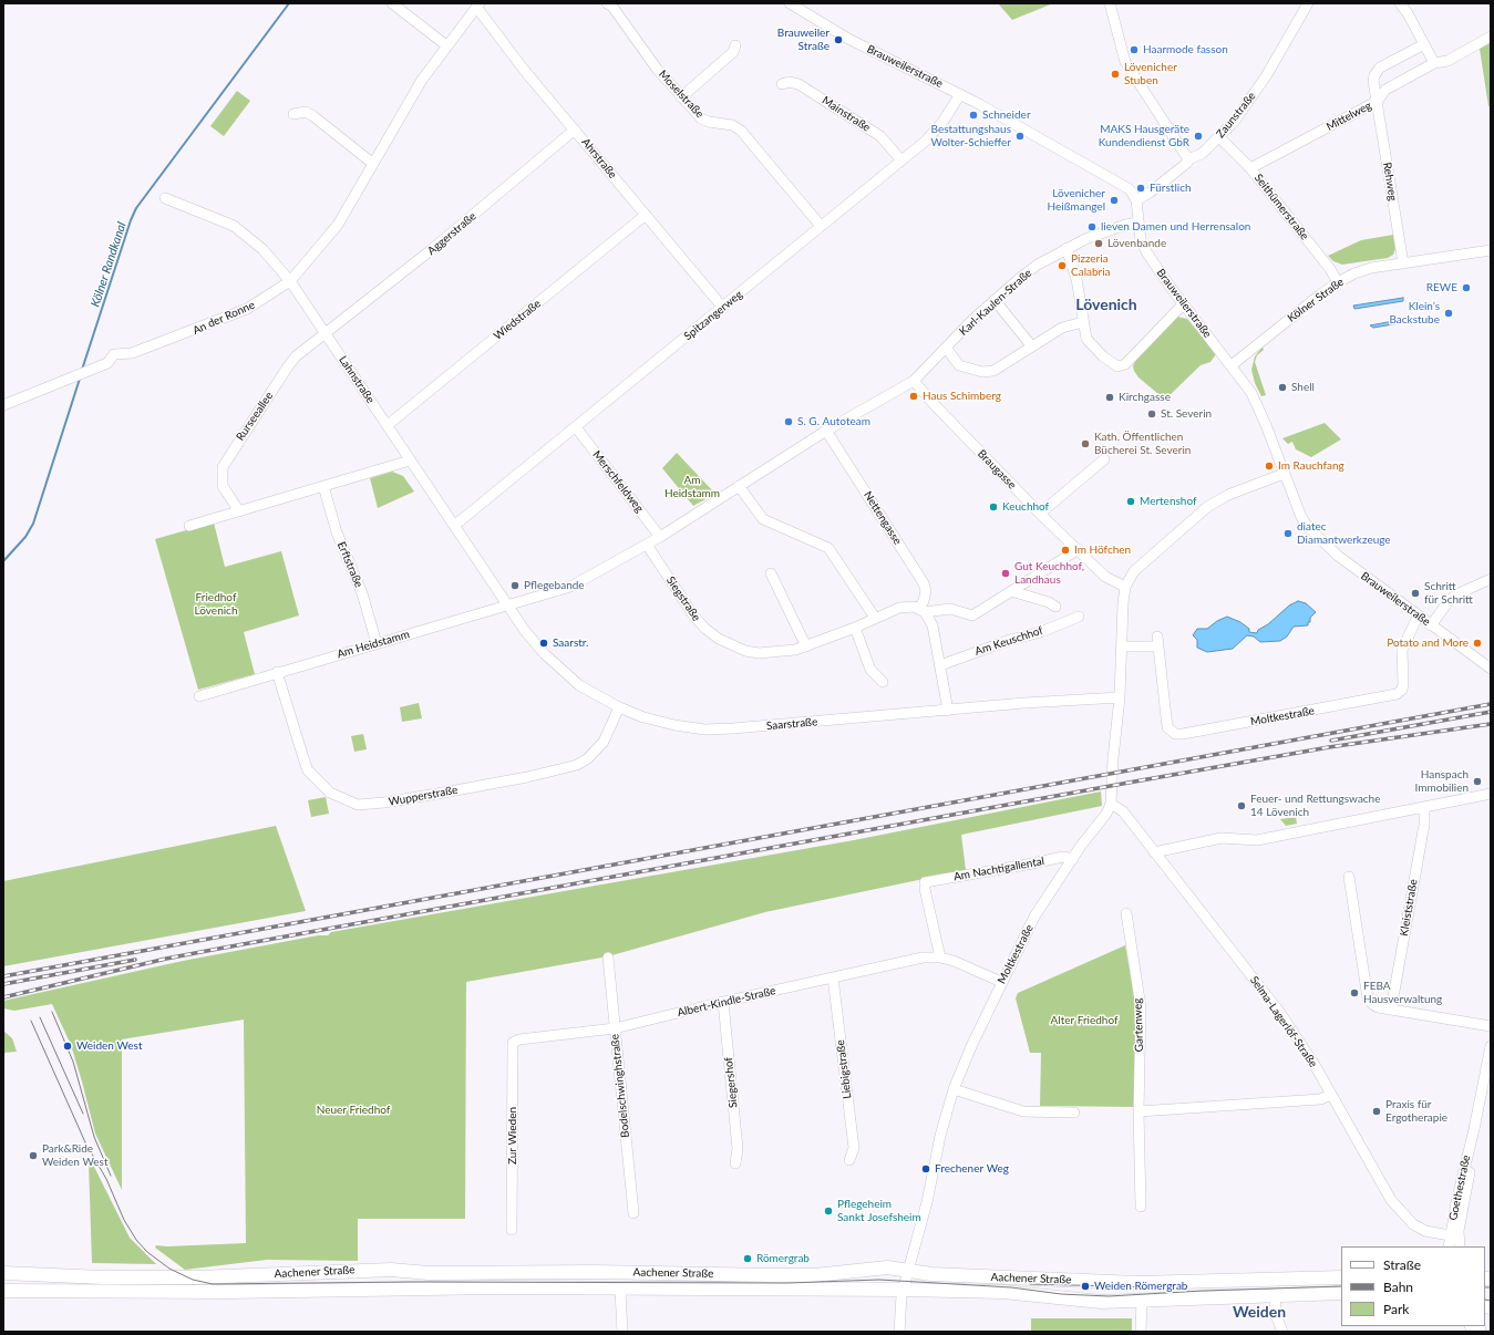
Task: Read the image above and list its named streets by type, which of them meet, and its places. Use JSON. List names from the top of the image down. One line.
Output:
{"streets":{"main road":["Aachener Straße"],"street":["Brauweilerstraße","Moselstraße","Mainstraße","Zaunstraße","Mittelweg","Ahrstraße","Rehweg","Seithümerstraße","Aggerstraße","Kölner Straße","Karl-Kaulen-Straße","Spitzangerweg","An der Ronne","Wiedstraße","Lahnstraße","Rurseeallee","Braugasse","Merschfeldweg","Nettengasse","Erftstraße","Siegstraße","Am Keuschhof","Am Heidstamm","Moltkestraße","Saarstraße","Wupperstraße","Am Nachtigallental","Kleiststraße","Albert-Kindle-Straße","Selma-Lagerlöf-Straße","Gartenweg","Liebigstraße","Siegershof","Bodelschwinghstraße","Zur Wieden","Goethestraße"]},"crossings":[["Brauweilerstraße","Zaunstraße"],["Brauweilerstraße","Kölner Straße"],["Brauweilerstraße","Karl-Kaulen-Straße"],["Brauweilerstraße","Spitzangerweg"],["Brauweilerstraße","Moltkestraße"],["Moselstraße","Spitzangerweg"],["Mainstraße","Spitzangerweg"],["Zaunstraße","Seithümerstraße"],["Mittelweg","Rehweg"],["Mittelweg","Seithümerstraße"],["Ahrstraße","Aggerstraße"],["Ahrstraße","Spitzangerweg"],["Ahrstraße","An der Ronne"],["Ahrstraße","Wiedstraße"],["Rehweg","Kölner Straße"],["Seithümerstraße","Kölner Straße"],["Aggerstraße","Lahnstraße"],["Aggerstraße","Rurseeallee"],["Karl-Kaulen-Straße","Braugasse"],["Karl-Kaulen-Straße","Am Heidstamm"],["Spitzangerweg","Lahnstraße"],["Spitzangerweg","Merschfeldweg"],["An der Ronne","Lahnstraße"],["Wiedstraße","Lahnstraße"],["Lahnstraße","Rurseeallee"],["Lahnstraße","Am Heidstamm"],["Lahnstraße","Saarstraße"],["Braugasse","Am Heidstamm"],["Braugasse","Moltkestraße"],["Merschfeldweg","Am Heidstamm"],["Nettengasse","Siegstraße"],["Nettengasse","Am Heidstamm"],["Erftstraße","Am Heidstamm"],["Siegstraße","Am Heidstamm"],["Am Heidstamm","Saarstraße"],["Am Heidstamm","Wupperstraße"],["Moltkestraße","Saarstraße"],["Moltkestraße","Am Nachtigallental"],["Moltkestraße","Albert-Kindle-Straße"],["Moltkestraße","Selma-Lagerlöf-Straße"],["Moltkestraße","Aachener Straße"],["Saarstraße","Wupperstraße"],["Am Nachtigallental","Albert-Kindle-Straße"],["Albert-Kindle-Straße","Liebigstraße"],["Albert-Kindle-Straße","Siegershof"],["Albert-Kindle-Straße","Bodelschwinghstraße"],["Albert-Kindle-Straße","Zur Wieden"],["Selma-Lagerlöf-Straße","Goethestraße"]],"districts":["Lövenich","Weiden"],"water":["Kölner Randkanal"],"parks":["Am Heidstamm","Friedhof Lövenich","Alter Friedhof","Neuer Friedhof"],"places":["Brauweiler Straße","Haarmode fasson","Lövenicher Stuben","Schneider","Bestattungshaus Wolter-Schieffer","MAKS Hausgeräte Kundendienst GbR","Fürstlich","Lövenicher Heißmangel","lieven Damen und Herrensalon","Lövenbande","Pizzeria Calabria","REWE","Klein’s Backstube","Shell","Haus Schimberg","Kirchgasse","St. Severin","S. G. Autoteam","Kath. Öffentlichen Bücherei St. Severin","Im Rauchfang","Mertenshof","Keuchhof","diatec Diamantwerkzeuge","Im Höfchen","Gut Keuchhof, Landhaus","Pflegebande","Schritt für Schritt","Saarstr.","Potato and More","Hanspach Immobilien","Feuer- und Rettungswache 14 Lövenich","FEBA Hausverwaltung","Weiden West","Praxis für Ergotherapie","Park&Ride Weiden West","Frechener Weg","Pflegeheim Sankt Josefsheim","Römergrab","Weiden Römergrab"],"legend":["Straße","Bahn","Park"]}
